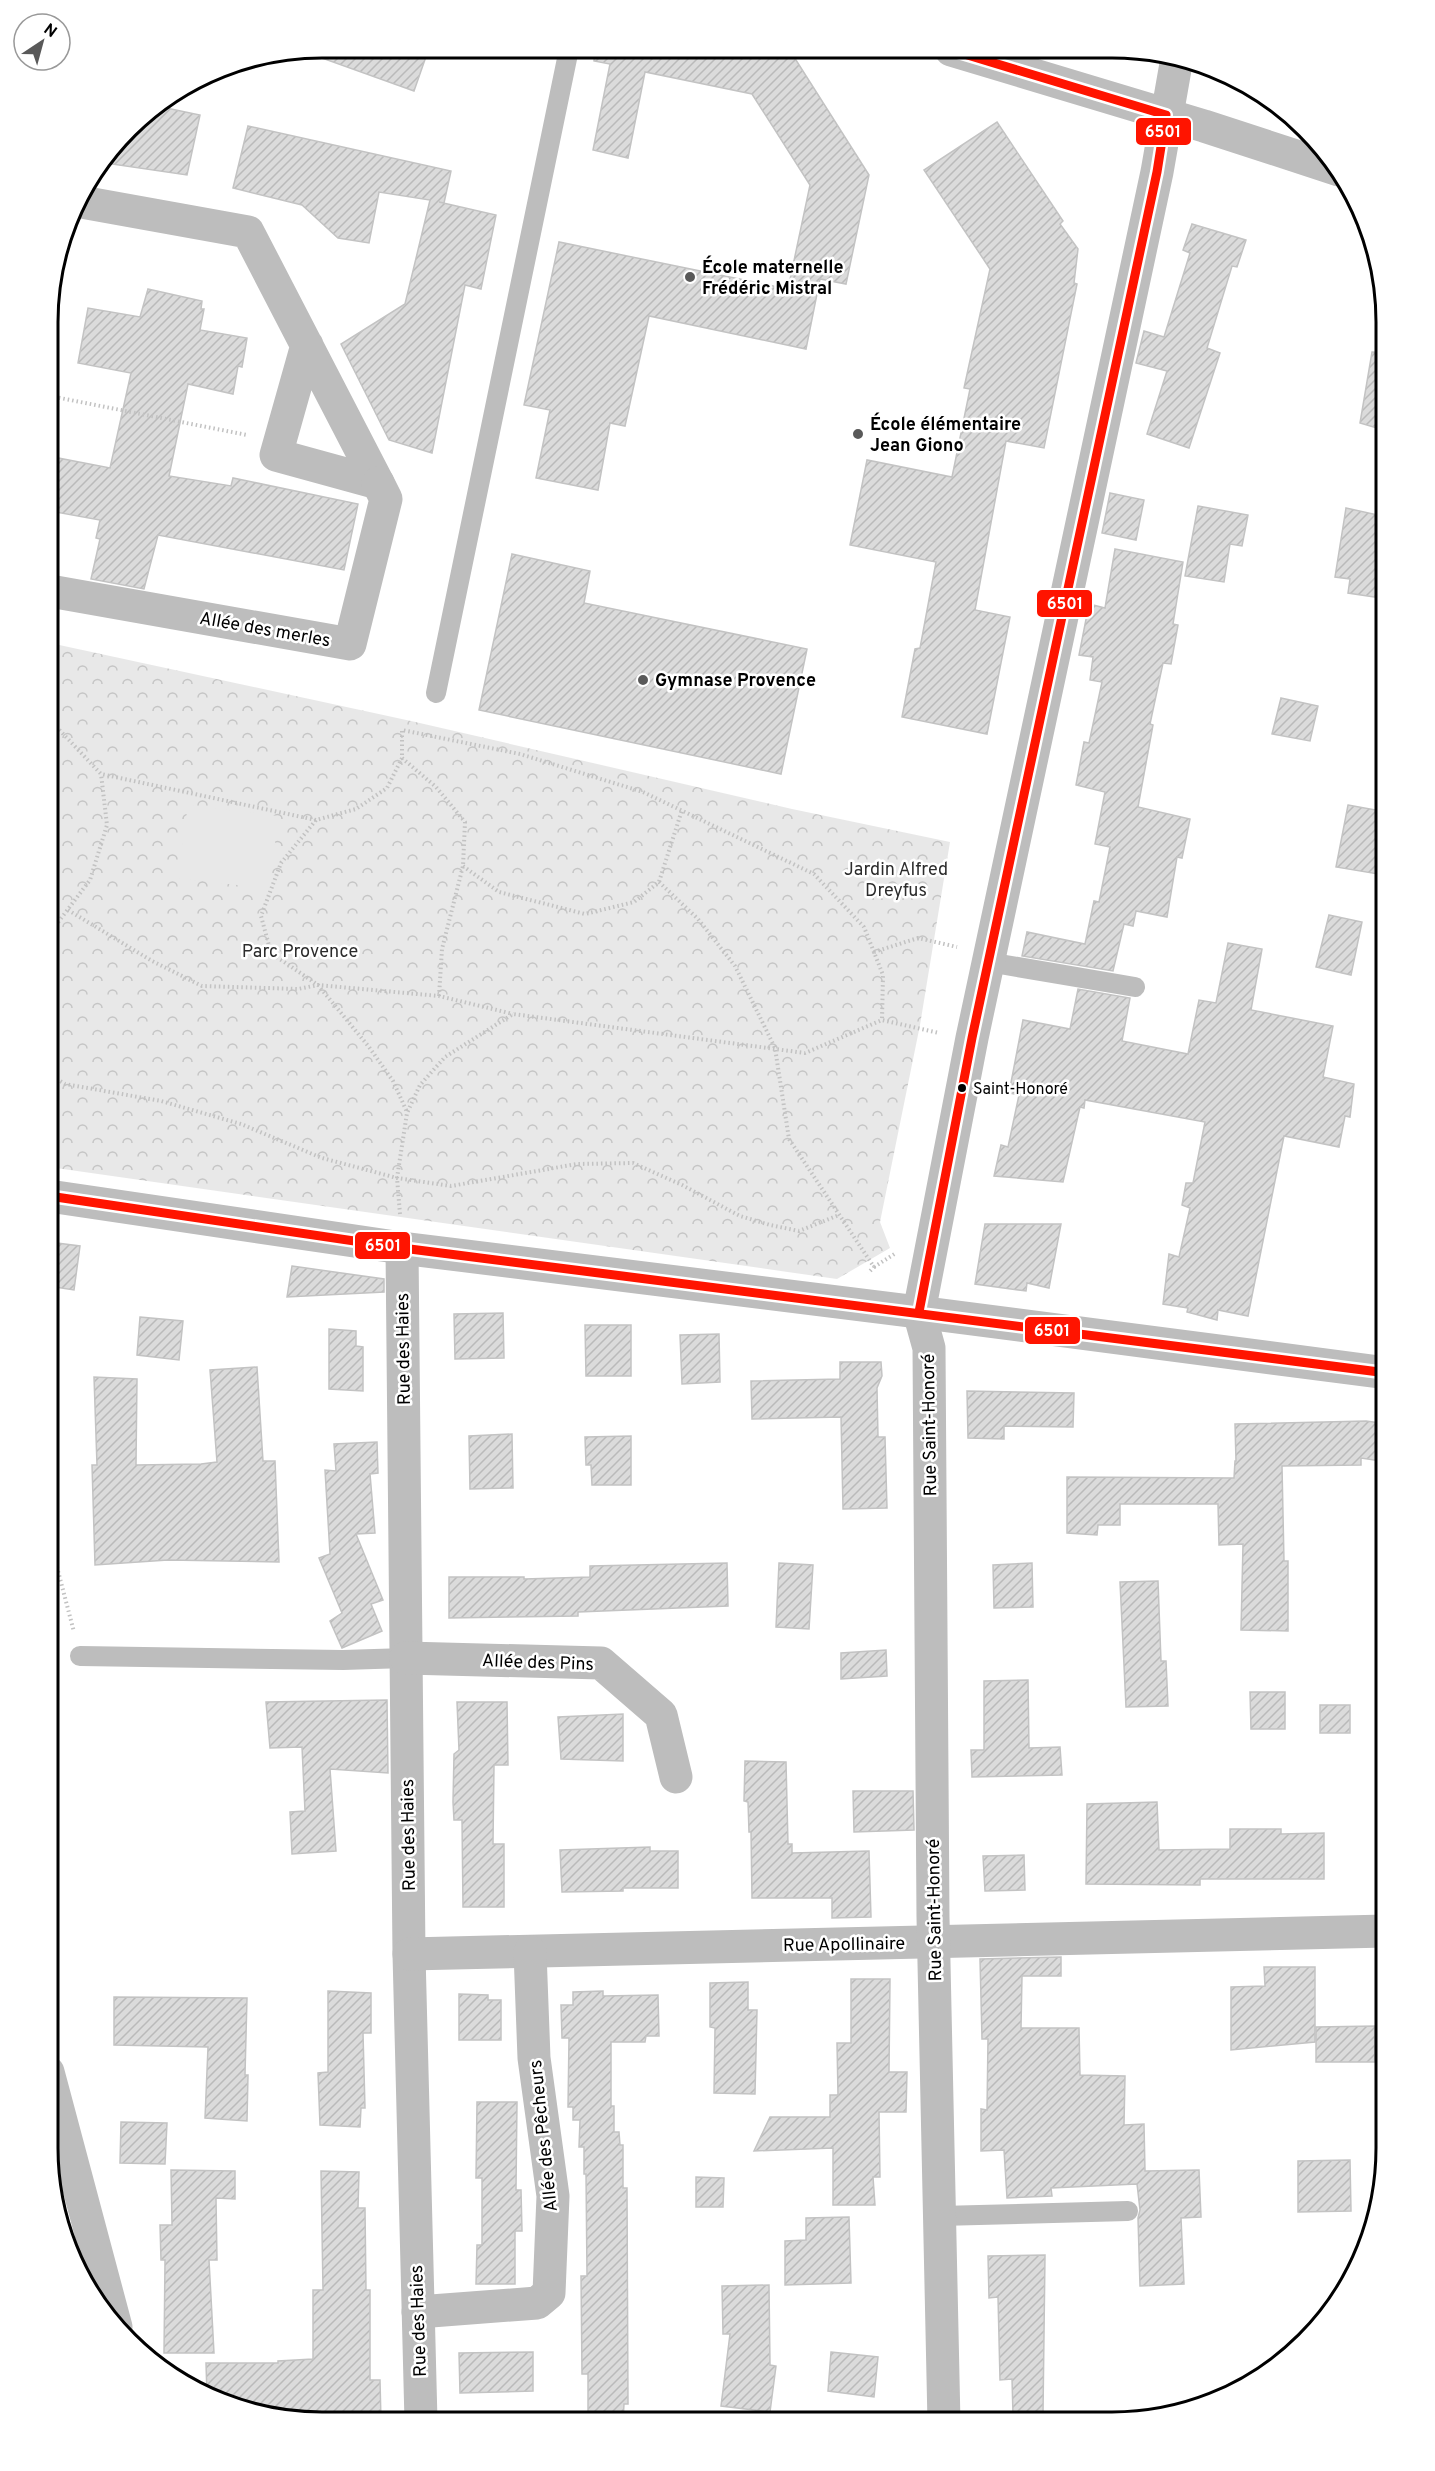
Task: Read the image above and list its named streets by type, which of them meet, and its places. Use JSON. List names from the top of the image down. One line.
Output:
{"streets":{"street":["Allée des merles","Rue des Haies","Rue Saint-Honoré","Allée des Pins","Rue Apollinaire","Allée des Pêcheurs"]},"crossings":[["Rue des Haies","Allée des Pins"],["Rue des Haies","Rue Apollinaire"],["Rue des Haies","Allée des Pêcheurs"],["Rue Saint-Honoré","Rue Apollinaire"],["Rue Apollinaire","Allée des Pêcheurs"]],"parks":["Jardin Alfred Dreyfus","Parc Provence"],"places":["École maternelle Frédéric Mistral","École élémentaire Jean Giono","Gymnase Provence","Saint-Honoré"],"lines":["transit line 6501"],"north":"top right"}
